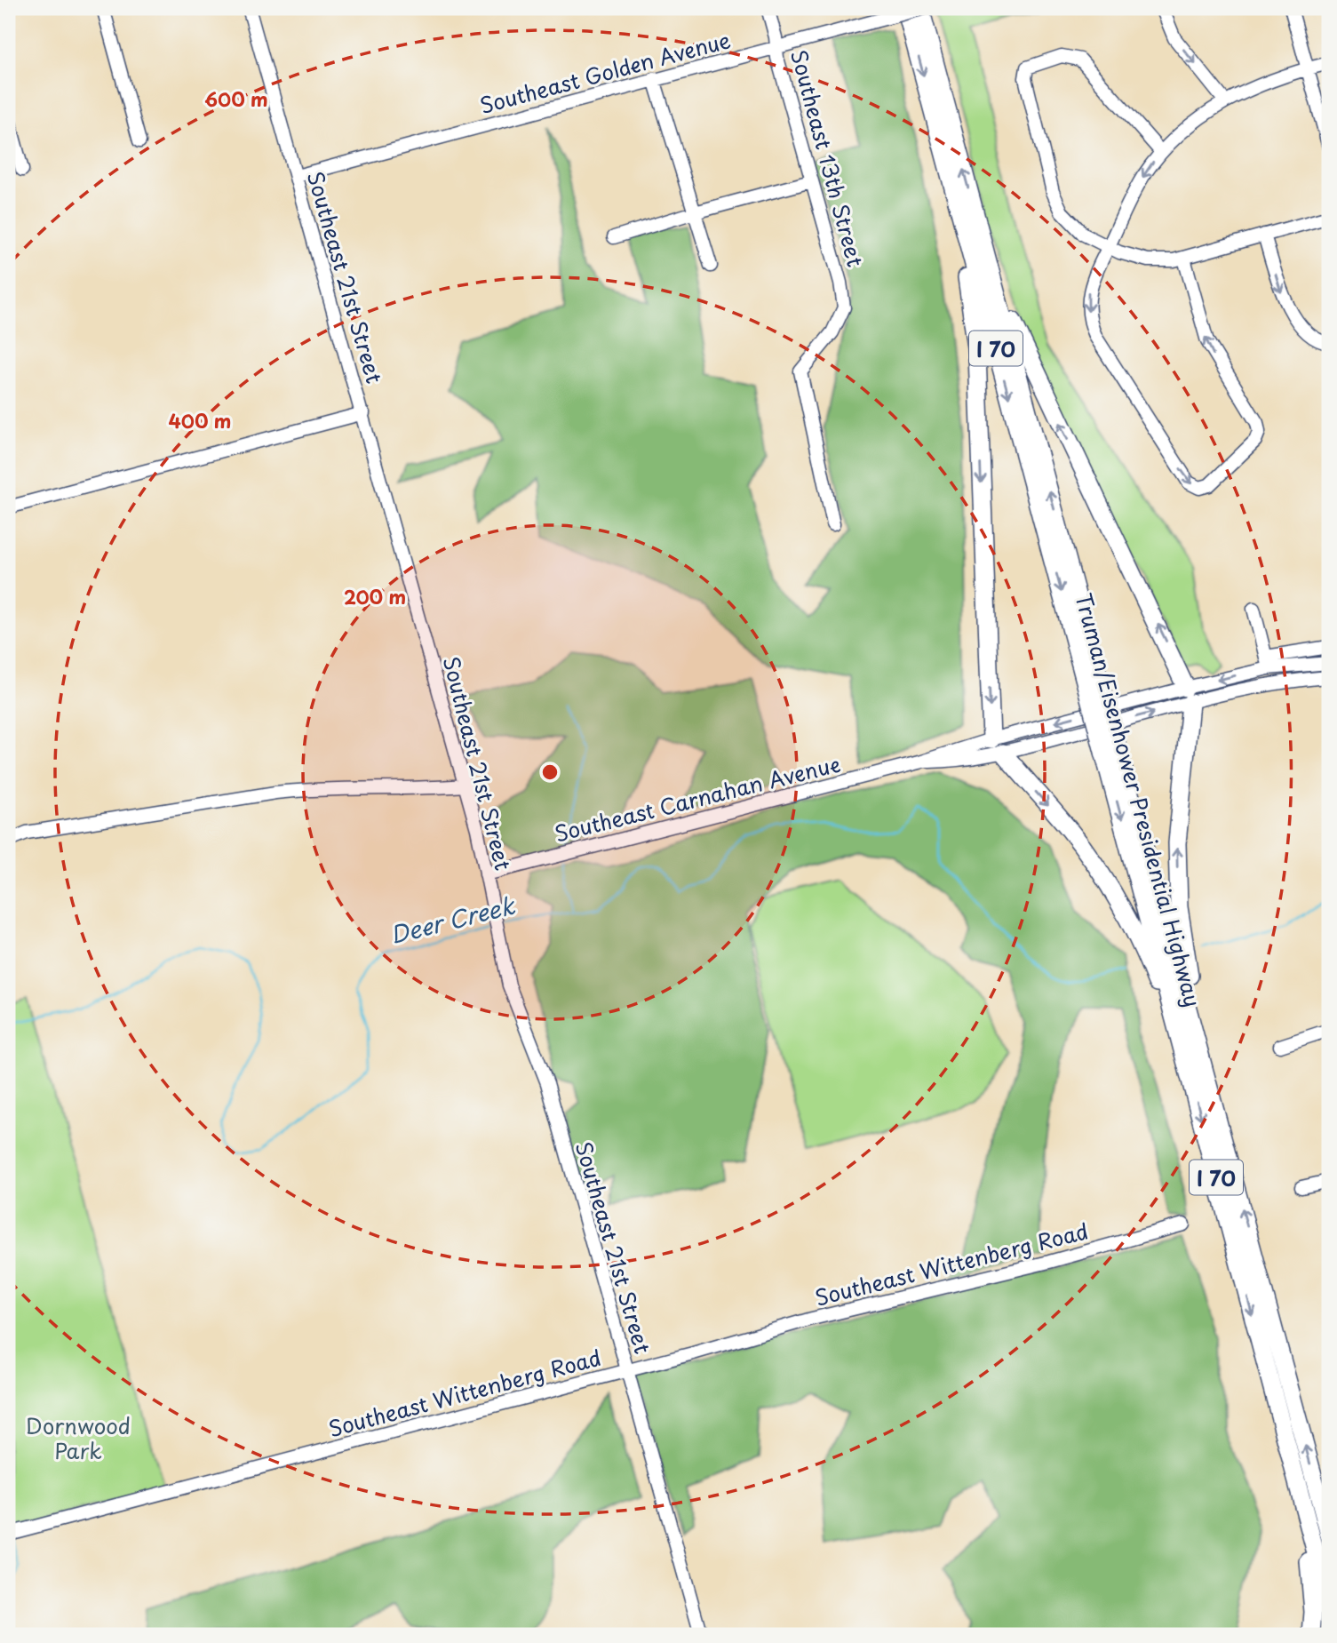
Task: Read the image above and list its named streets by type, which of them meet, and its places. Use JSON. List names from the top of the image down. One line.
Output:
{"streets":{"highway":["I 70","Truman/Eisenhower Presidential Highway"],"street":["Southeast Golden Avenue","Southeast 13th Street","Southeast 21st Street","Southeast Carnahan Avenue","Southeast Wittenberg Road"]},"crossings":[["Southeast Golden Avenue","Southeast 13th Street"],["Southeast Golden Avenue","Southeast 21st Street"],["Southeast 21st Street","Southeast Carnahan Avenue"],["Southeast 21st Street","Southeast Wittenberg Road"]],"water":["Deer Creek"],"parks":["Dornwood Park"],"rings":["600 m","400 m","200 m"]}
